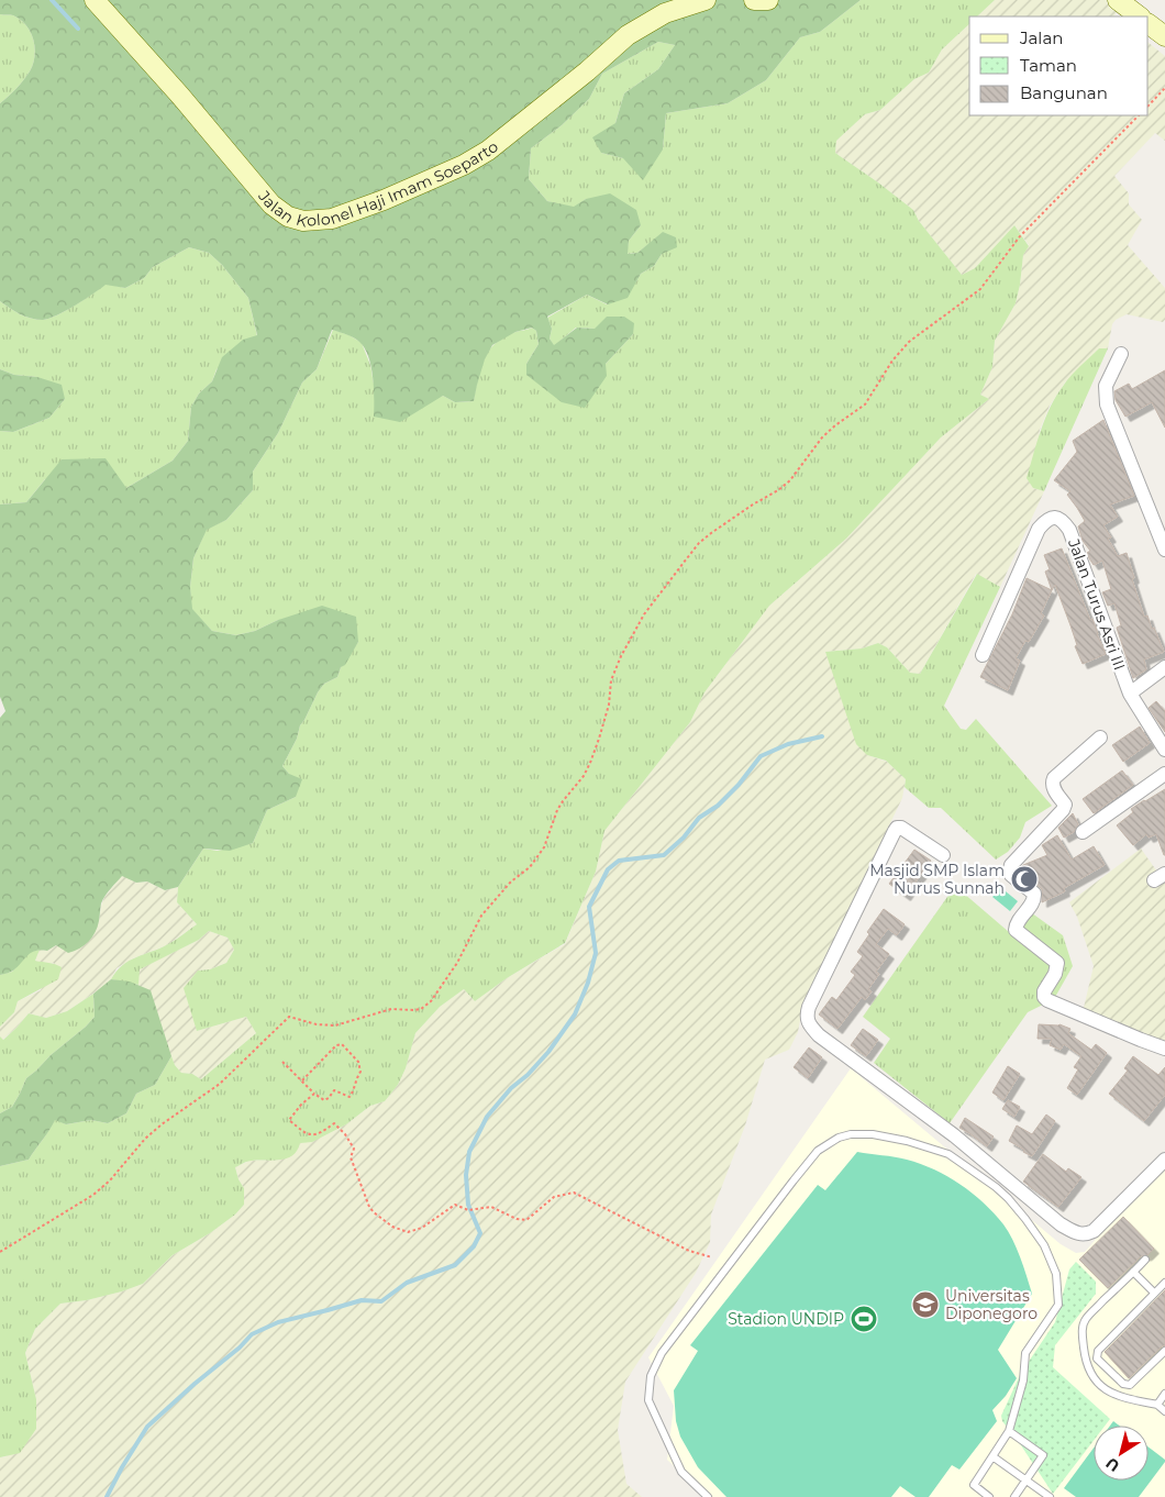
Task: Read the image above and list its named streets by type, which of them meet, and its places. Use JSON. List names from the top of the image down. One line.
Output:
{"streets":{"main road":["Jalan Kolonel Haji Imam Soeparto"],"street":["Jalan Turus Asri III"]},"places":{"mosque":["Masjid SMP Islam Nurus Sunnah"],"school or university":["Universitas Diponegoro"],"sports":["Stadion UNDIP"]},"legend":["Jalan","Taman","Bangunan"],"north":"bottom left"}
